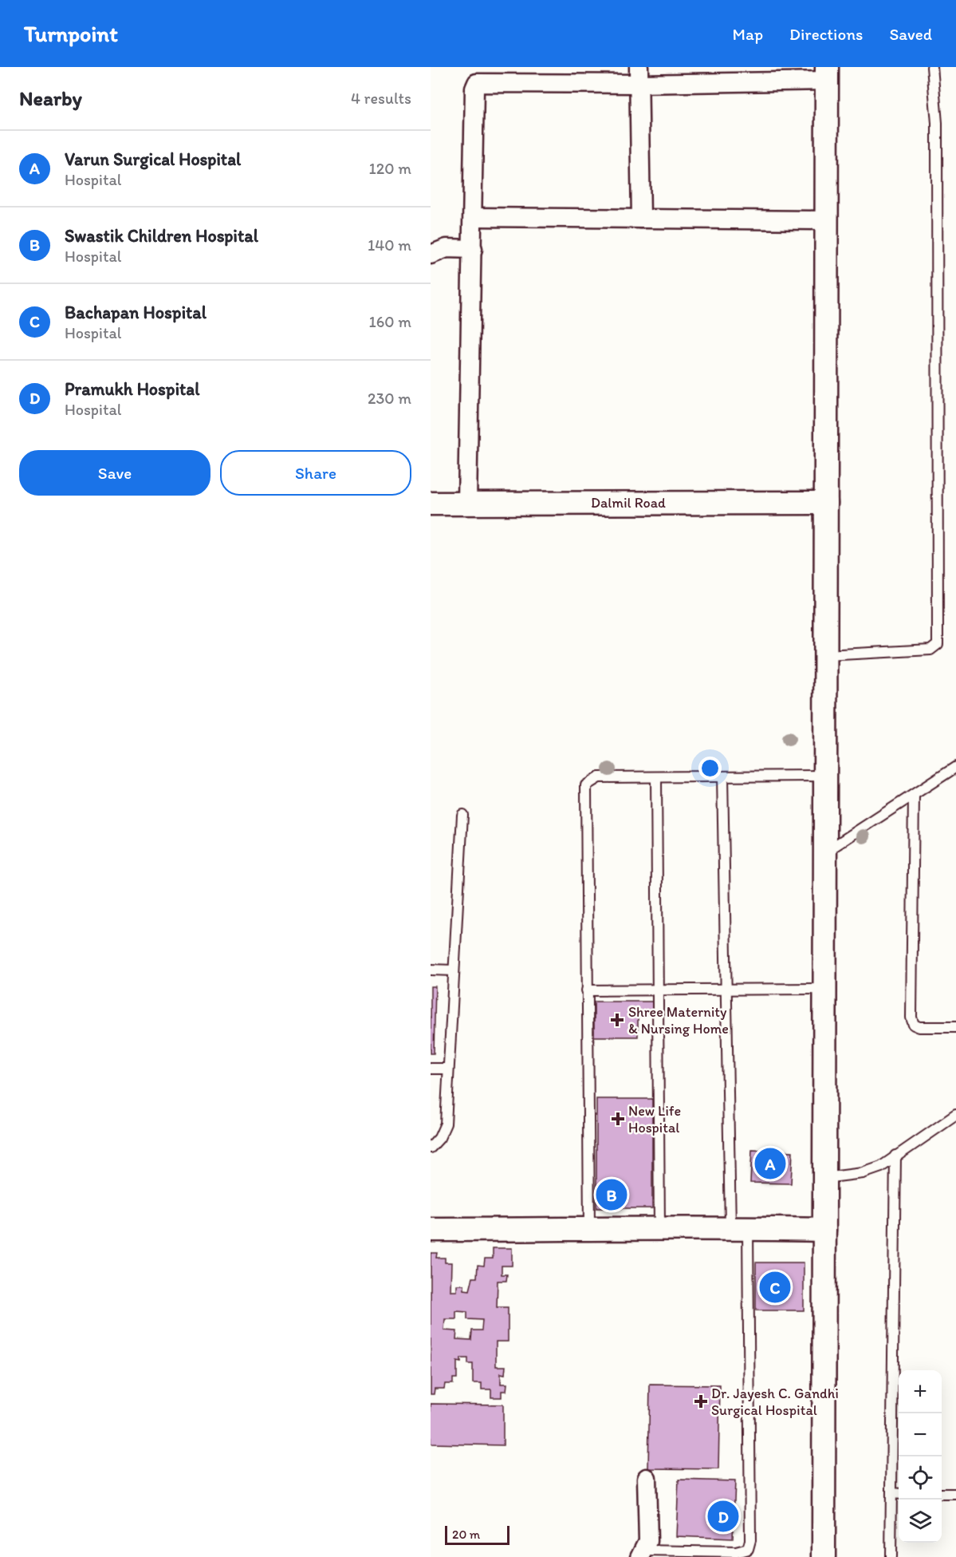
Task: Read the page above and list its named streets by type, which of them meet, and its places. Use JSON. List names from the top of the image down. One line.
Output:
{"streets":{"street":["Dalmil Road"]},"places":{"health":["Shree Maternity & Nursing Home","New Life Hospital","Dr. Jayesh C. Gandhi Surgical Hospital"]},"scale_bar":"20 m","page":{"header":"Turnpoint","nav":["Map","Directions","Saved"],"heading":["Nearby","4 results"],"list":[{"mark":"A","name":"Varun Surgical Hospital","note":"Hospital","value":"120 m"},{"mark":"B","name":"Swastik Children Hospital","note":"Hospital","value":"140 m"},{"mark":"C","name":"Bachapan Hospital","note":"Hospital","value":"160 m"},{"mark":"D","name":"Pramukh Hospital","note":"Hospital","value":"230 m"}],"buttons":["Save","Share"],"pins":["A","B","C","D"],"map_buttons":["+","−"],"scale":"20 m"}}
